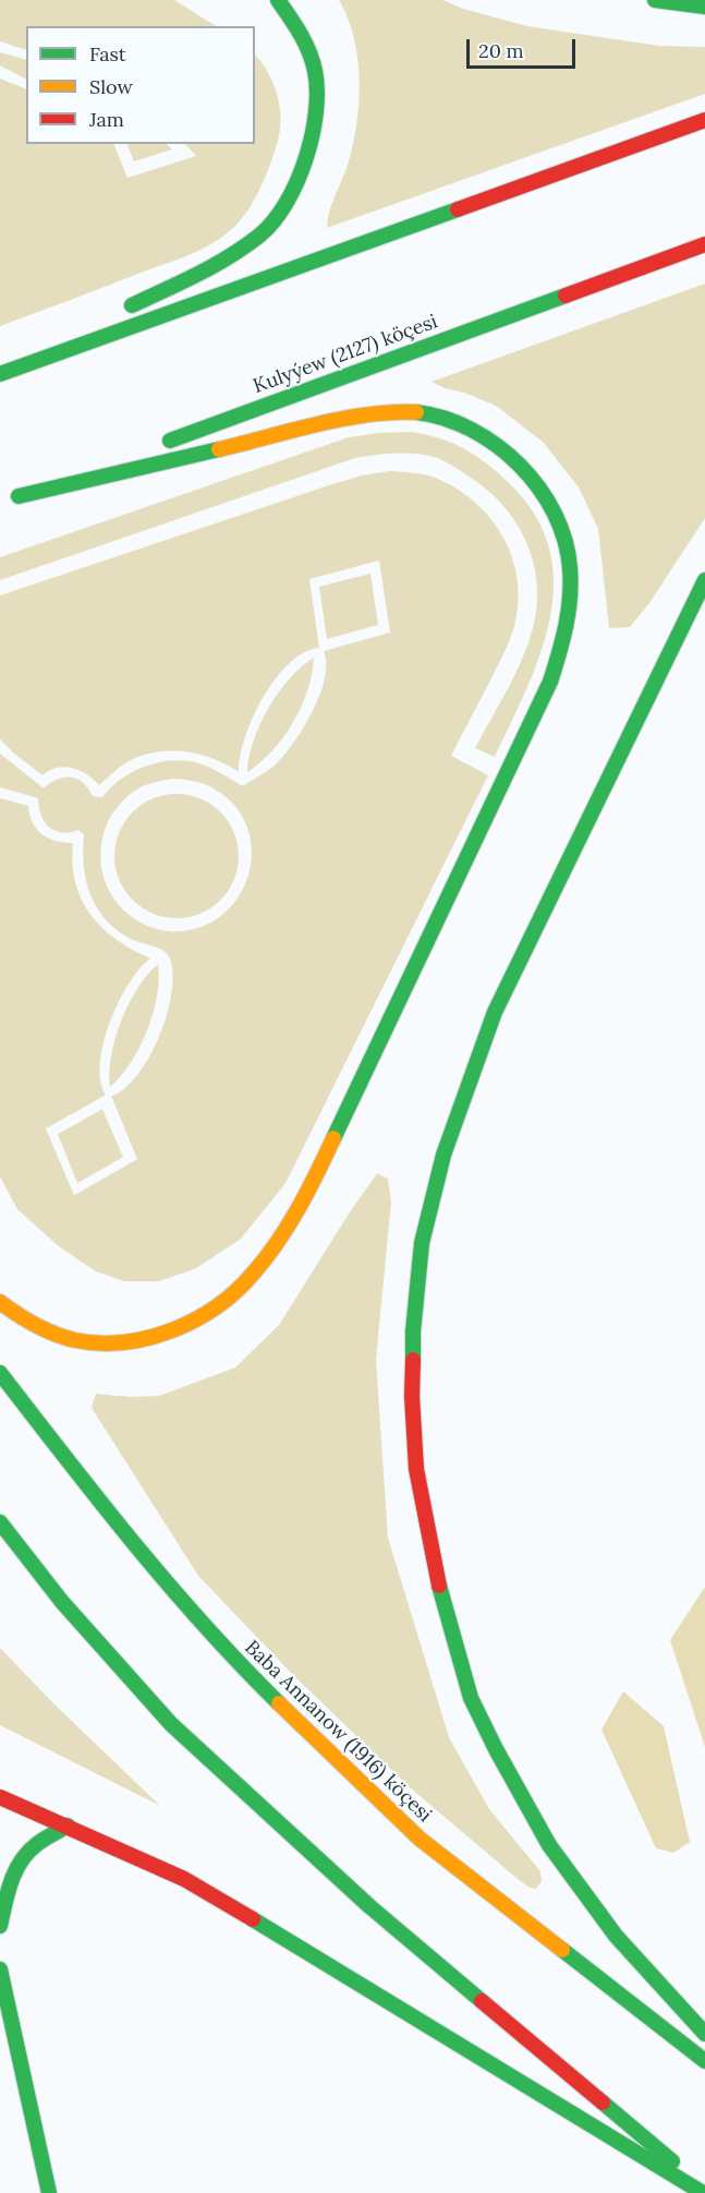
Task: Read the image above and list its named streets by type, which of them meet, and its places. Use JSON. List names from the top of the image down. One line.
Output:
{"streets":{"main road":["Kulyýew (2127) köçesi","Baba Annanow (1916) köçesi"]},"legend":["Fast","Slow","Jam"],"scale_bar":"20 m"}
